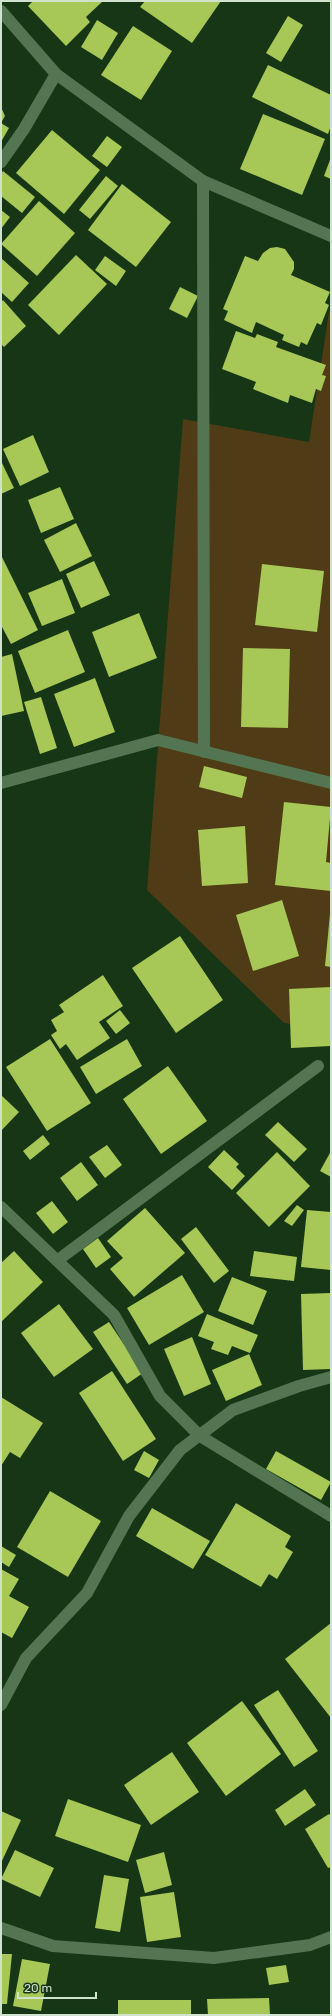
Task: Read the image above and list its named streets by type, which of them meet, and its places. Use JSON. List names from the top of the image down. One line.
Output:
{"scale_bar":"20 m"}
